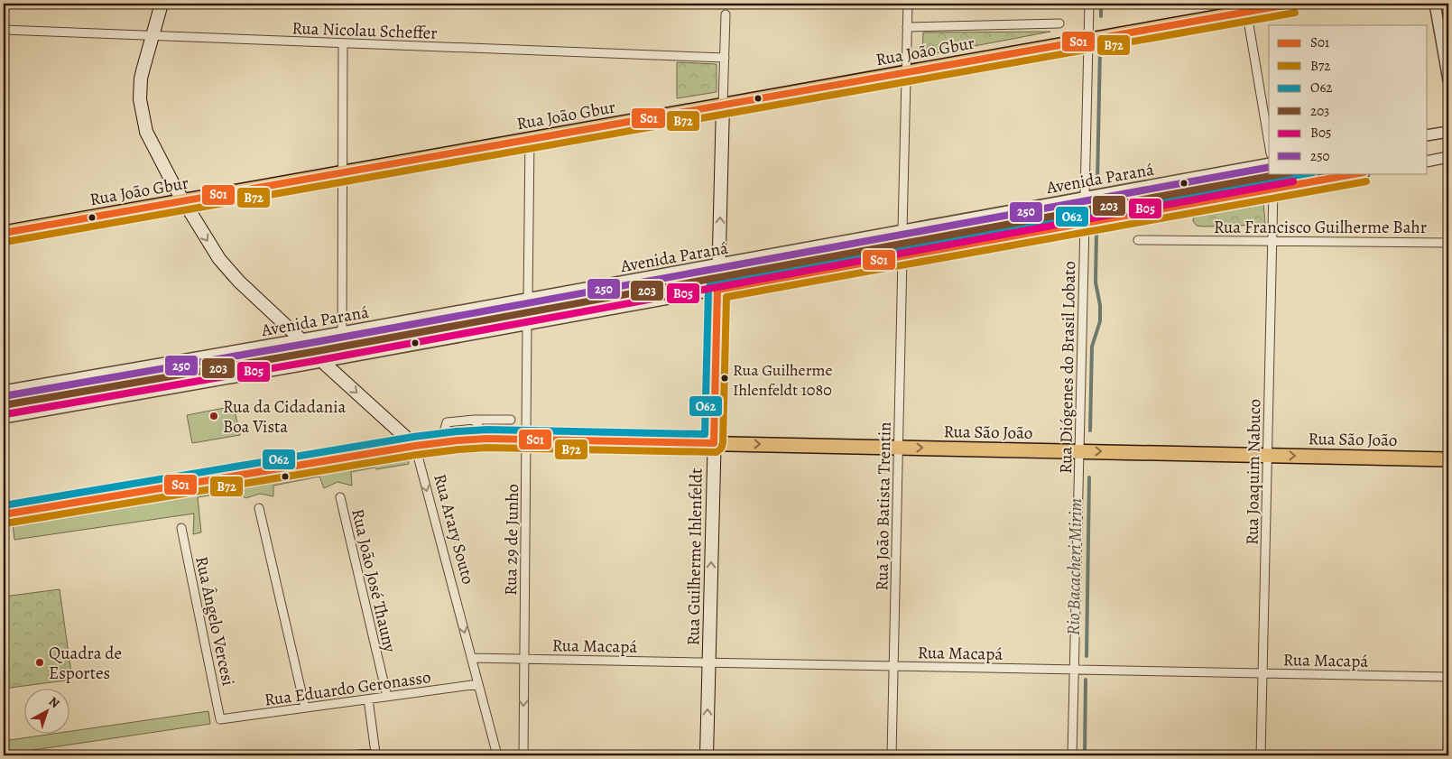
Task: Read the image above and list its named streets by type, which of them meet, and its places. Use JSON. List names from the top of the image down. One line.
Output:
{"streets":{"main road":["Rua João Gbur","Rua São João","Rua Guilherme Ihlenfeldt"],"street":["Rua Nicolau Scheffer","Avenida Paraná","Rua Francisco Guilherme Bahr","Rua Diógenes do Brasil Lobato","Rua Joaquim Nabuco","Rua João Batista Trentin","Rua Arary Souto","Rua 29 de Junho","Rua João José Thauny","Rua Ângelo Vercesi","Rua Macapá","Rua Eduardo Geronasso"]},"crossings":[["Rua João Gbur","Rua Guilherme Ihlenfeldt"],["Avenida Paraná","Rua Guilherme Ihlenfeldt"],["Rua Francisco Guilherme Bahr","Rua Joaquim Nabuco"],["Rua Diógenes do Brasil Lobato","Rua São João"],["Rua Diógenes do Brasil Lobato","Rua Macapá"],["Rua São João","Rua Joaquim Nabuco"],["Rua São João","Rua João Batista Trentin"],["Rua São João","Rua Arary Souto"],["Rua São João","Rua 29 de Junho"],["Rua São João","Rua Guilherme Ihlenfeldt"],["Rua Joaquim Nabuco","Rua Macapá"],["Rua João Batista Trentin","Rua Macapá"],["Rua Arary Souto","Rua Macapá"],["Rua Arary Souto","Rua Eduardo Geronasso"],["Rua 29 de Junho","Rua Macapá"],["Rua Guilherme Ihlenfeldt","Rua Macapá"],["Rua João José Thauny","Rua Eduardo Geronasso"],["Rua Ângelo Vercesi","Rua Eduardo Geronasso"]],"one_way":["Rua São João","Rua Arary Souto","Rua Guilherme Ihlenfeldt"],"water":["Rio Bacacheri Mirim"],"places":["Rua Guilherme Ihlenfeldt 1080","Rua da Cidadania Boa Vista","Quadra de Esportes"],"lines":["transit line S01","transit line B72","transit line 250","transit line O62","transit line 203","transit line B05"],"legend":["S01","B72","O62","203","B05","250"],"north":"top right"}
